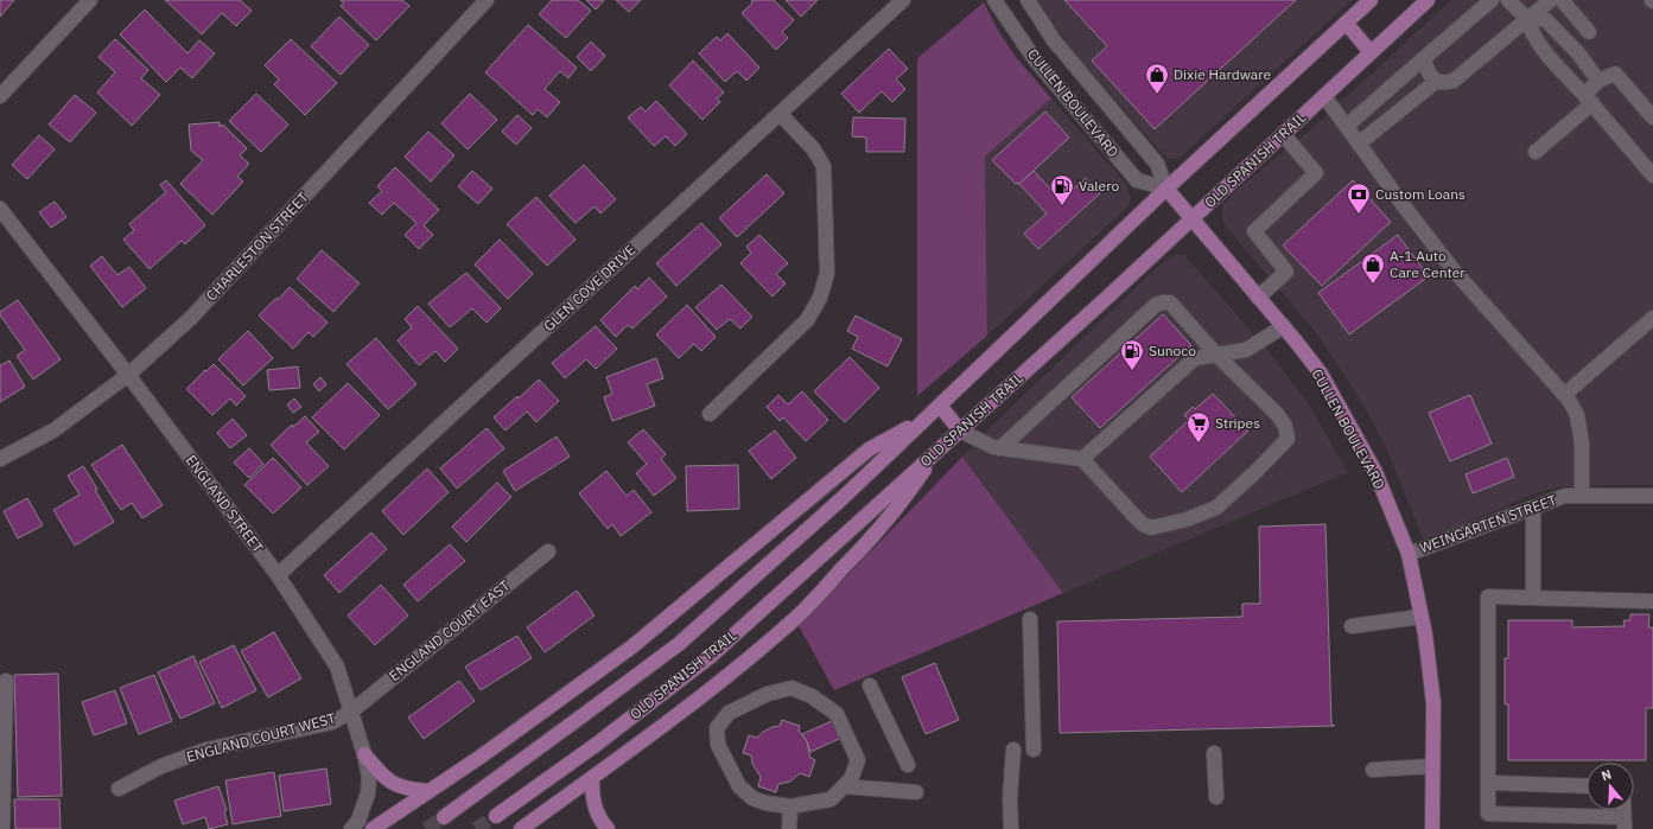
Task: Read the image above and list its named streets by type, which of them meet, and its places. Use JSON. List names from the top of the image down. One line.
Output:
{"streets":{"main road":["CULLEN BOULEVARD","OLD SPANISH TRAIL"],"street":["CHARLESTON STREET","GLEN COVE DRIVE","ENGLAND STREET","WEINGARTEN STREET","ENGLAND COURT EAST","ENGLAND COURT WEST"]},"crossings":[["CULLEN BOULEVARD","OLD SPANISH TRAIL"],["CULLEN BOULEVARD","WEINGARTEN STREET"],["CHARLESTON STREET","ENGLAND STREET"],["GLEN COVE DRIVE","ENGLAND STREET"],["ENGLAND STREET","ENGLAND COURT EAST"],["ENGLAND STREET","ENGLAND COURT WEST"],["ENGLAND COURT EAST","ENGLAND COURT WEST"]],"places":{"shop":["Dixie Hardware","A-1 Auto Care Center"],"fuel station":["Valero","Sunoco"],"bank":["Custom Loans"],"supermarket":["Stripes"]},"north":"top"}
